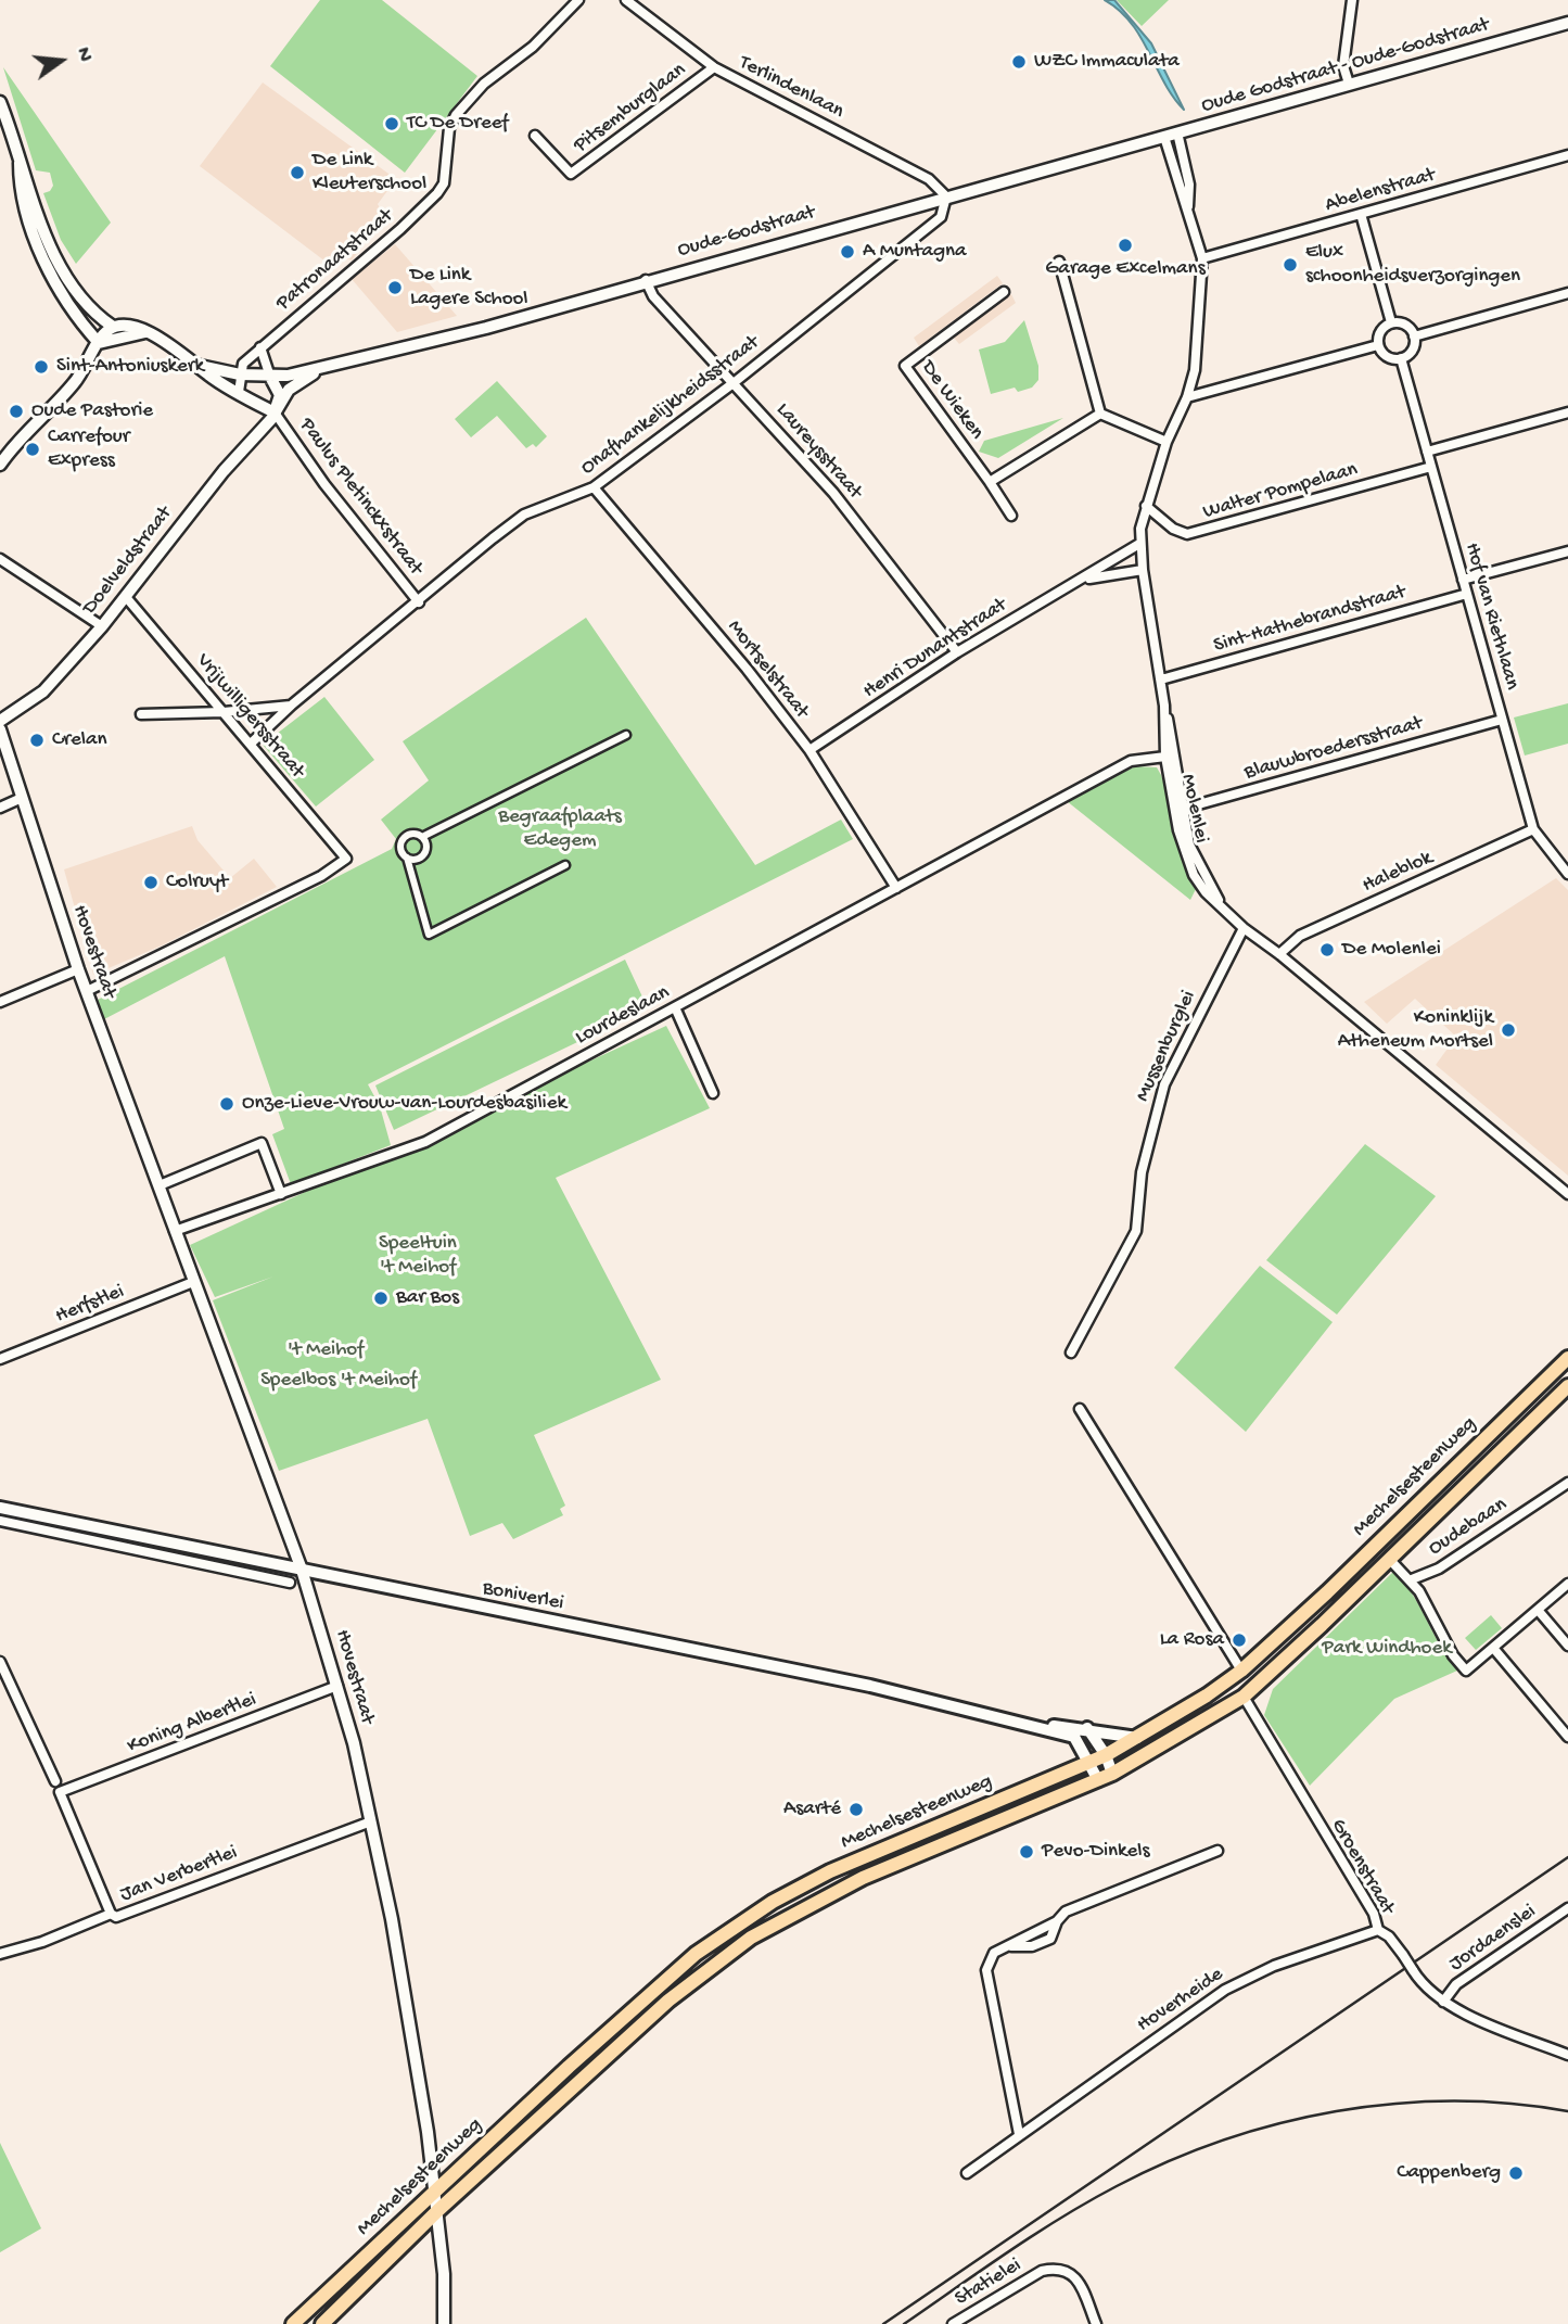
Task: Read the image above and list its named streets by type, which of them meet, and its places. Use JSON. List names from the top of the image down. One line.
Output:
{"streets":{"main road":["Mechelsesteenweg","Boniverlei"],"street":["Oude Godstraat - Oude-Godstraat","Terlindenlaan","Pitsemburglaan","Abelenstraat","Oude-Godstraat","Patronaatstraat","De Wieken","Onafhankelijkheidsstraat","Laureysstraat","Walter Pompelaan","Paulus Pletinckxstraat","Doelveldstraat","Hof van Riethlaan","Sint-Hathebrandstraat","Henri Dunantstraat","Mortselstraat","Vrijwilligersstraat","Blauwbroedersstraat","Molenlei","Haleblok","Hovestraat","Lourdeslaan","Mussenburglei","Herfstlei","Oudebaan","Koning Albertlei","Groenstraat","Jan Verbertlei","Jordaenslei","Hoverheide","Statielei"]},"crossings":[["Oude Godstraat - Oude-Godstraat","Oude-Godstraat"],["Terlindenlaan","Pitsemburglaan"],["Terlindenlaan","Oude-Godstraat"],["Terlindenlaan","Onafhankelijkheidsstraat"],["Oude-Godstraat","Patronaatstraat"],["Oude-Godstraat","Onafhankelijkheidsstraat"],["Oude-Godstraat","Laureysstraat"],["Oude-Godstraat","Paulus Pletinckxstraat"],["Oude-Godstraat","Doelveldstraat"],["Onafhankelijkheidsstraat","Laureysstraat"],["Onafhankelijkheidsstraat","Paulus Pletinckxstraat"],["Onafhankelijkheidsstraat","Mortselstraat"],["Onafhankelijkheidsstraat","Vrijwilligersstraat"],["Laureysstraat","Henri Dunantstraat"],["Walter Pompelaan","Hof van Riethlaan"],["Paulus Pletinckxstraat","Doelveldstraat"],["Doelveldstraat","Vrijwilligersstraat"],["Hof van Riethlaan","Sint-Hathebrandstraat"],["Hof van Riethlaan","Blauwbroedersstraat"],["Hof van Riethlaan","Haleblok"],["Henri Dunantstraat","Mortselstraat"],["Mortselstraat","Lourdeslaan"],["Vrijwilligersstraat","Hovestraat"],["Blauwbroedersstraat","Molenlei"],["Molenlei","Lourdeslaan"],["Hovestraat","Lourdeslaan"],["Hovestraat","Herfstlei"],["Hovestraat","Mechelsesteenweg"],["Hovestraat","Boniverlei"],["Hovestraat","Koning Albertlei"],["Hovestraat","Jan Verbertlei"],["Mechelsesteenweg","Boniverlei"],["Mechelsesteenweg","Groenstraat"],["Koning Albertlei","Jan Verbertlei"],["Groenstraat","Jordaenslei"],["Groenstraat","Hoverheide"]],"parks":["Begraafplaats Edegem","Speeltuin 't Meihof","'t Meihof","Speelbos 't Meihof","Park Windhoek"],"places":["WZC Immaculata","TC De Dreef","De Link Kleuterschool","Garage Excelmans","A Muntagna","Elux schoonheidsverzorgingen","De Link Lagere School","Sint-Antoniuskerk","Oude Pastorie","Carrefour Express","Crelan","Colruyt","De Molenlei","Koninklijk Atheneum Mortsel","Onze-Lieve-Vrouw-van-Lourdesbasiliek","Bar Bos","La Rosa","Asarté","Pevo-Dinkels","Cappenberg"],"north":"right"}
